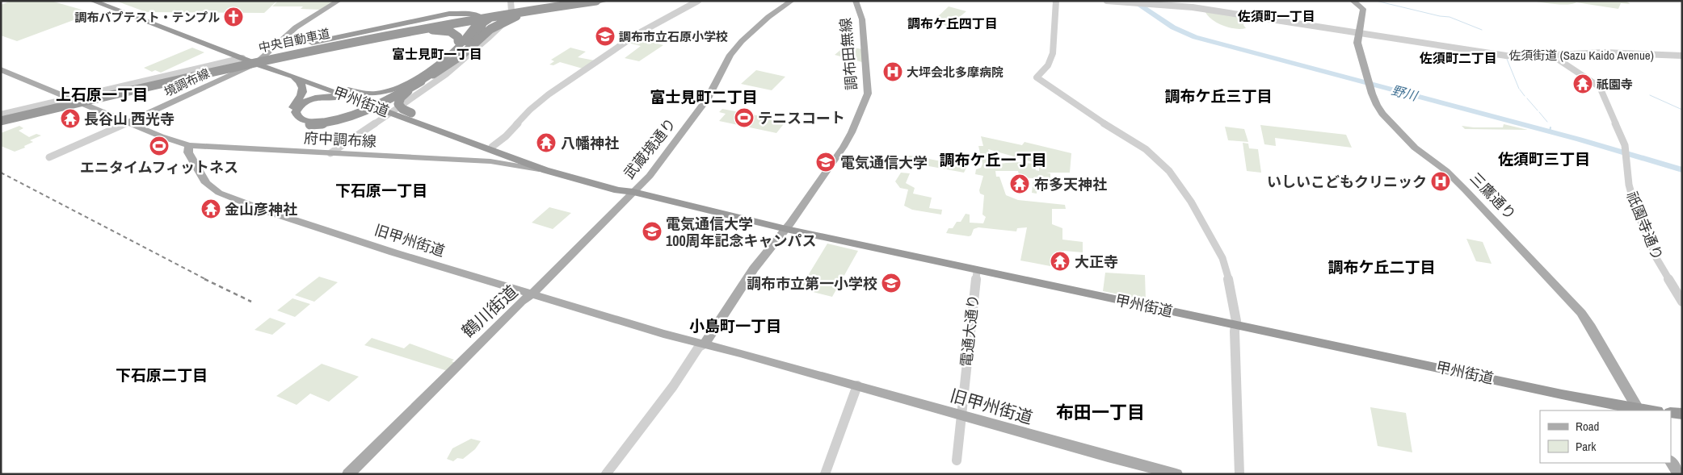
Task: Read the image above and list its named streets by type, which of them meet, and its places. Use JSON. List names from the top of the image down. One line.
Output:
{"streets":{"highway":["中央自動車道","甲州街道"],"main road":["調布田無線","境調布線","府中調布線","武蔵境通り","三鷹通り","旧甲州街道","鶴川街道"],"street":["佐須街道 (Sazu Kaido Avenue)","祇園寺通り","電通大通り"]},"crossings":[["調布田無線","甲州街道"],["調布田無線","旧甲州街道"],["佐須街道 (Sazu Kaido Avenue)","三鷹通り"],["佐須街道 (Sazu Kaido Avenue)","祇園寺通り"],["境調布線","甲州街道"],["甲州街道","府中調布線"],["甲州街道","武蔵境通り"],["甲州街道","三鷹通り"],["甲州街道","電通大通り"],["府中調布線","旧甲州街道"],["武蔵境通り","旧甲州街道"],["武蔵境通り","鶴川街道"],["旧甲州街道","鶴川街道"],["旧甲州街道","電通大通り"]],"districts":["佐須町一丁目","調布ケ丘四丁目","富士見町一丁目","佐須町二丁目","上石原一丁目","調布ケ丘三丁目","富士見町二丁目","佐須町三丁目","調布ケ丘一丁目","下石原一丁目","調布ケ丘二丁目","小島町一丁目","下石原二丁目","布田一丁目"],"water":["野川"],"places":{"church":["調布バプテスト・テンプル"],"school or university":["調布市立石原小学校","電気通信大学","電気通信大学 100周年記念キャンパス","調布市立第一小学校"],"hospital":["大坪会北多摩病院","いしいこどもクリニック"],"temple":["祇園寺","長谷山 西光寺","八幡神社","布多天神社","金山彦神社","大正寺"],"sports":["テニスコート","エニタイムフィットネス"]},"legend":["Road","Park"]}
